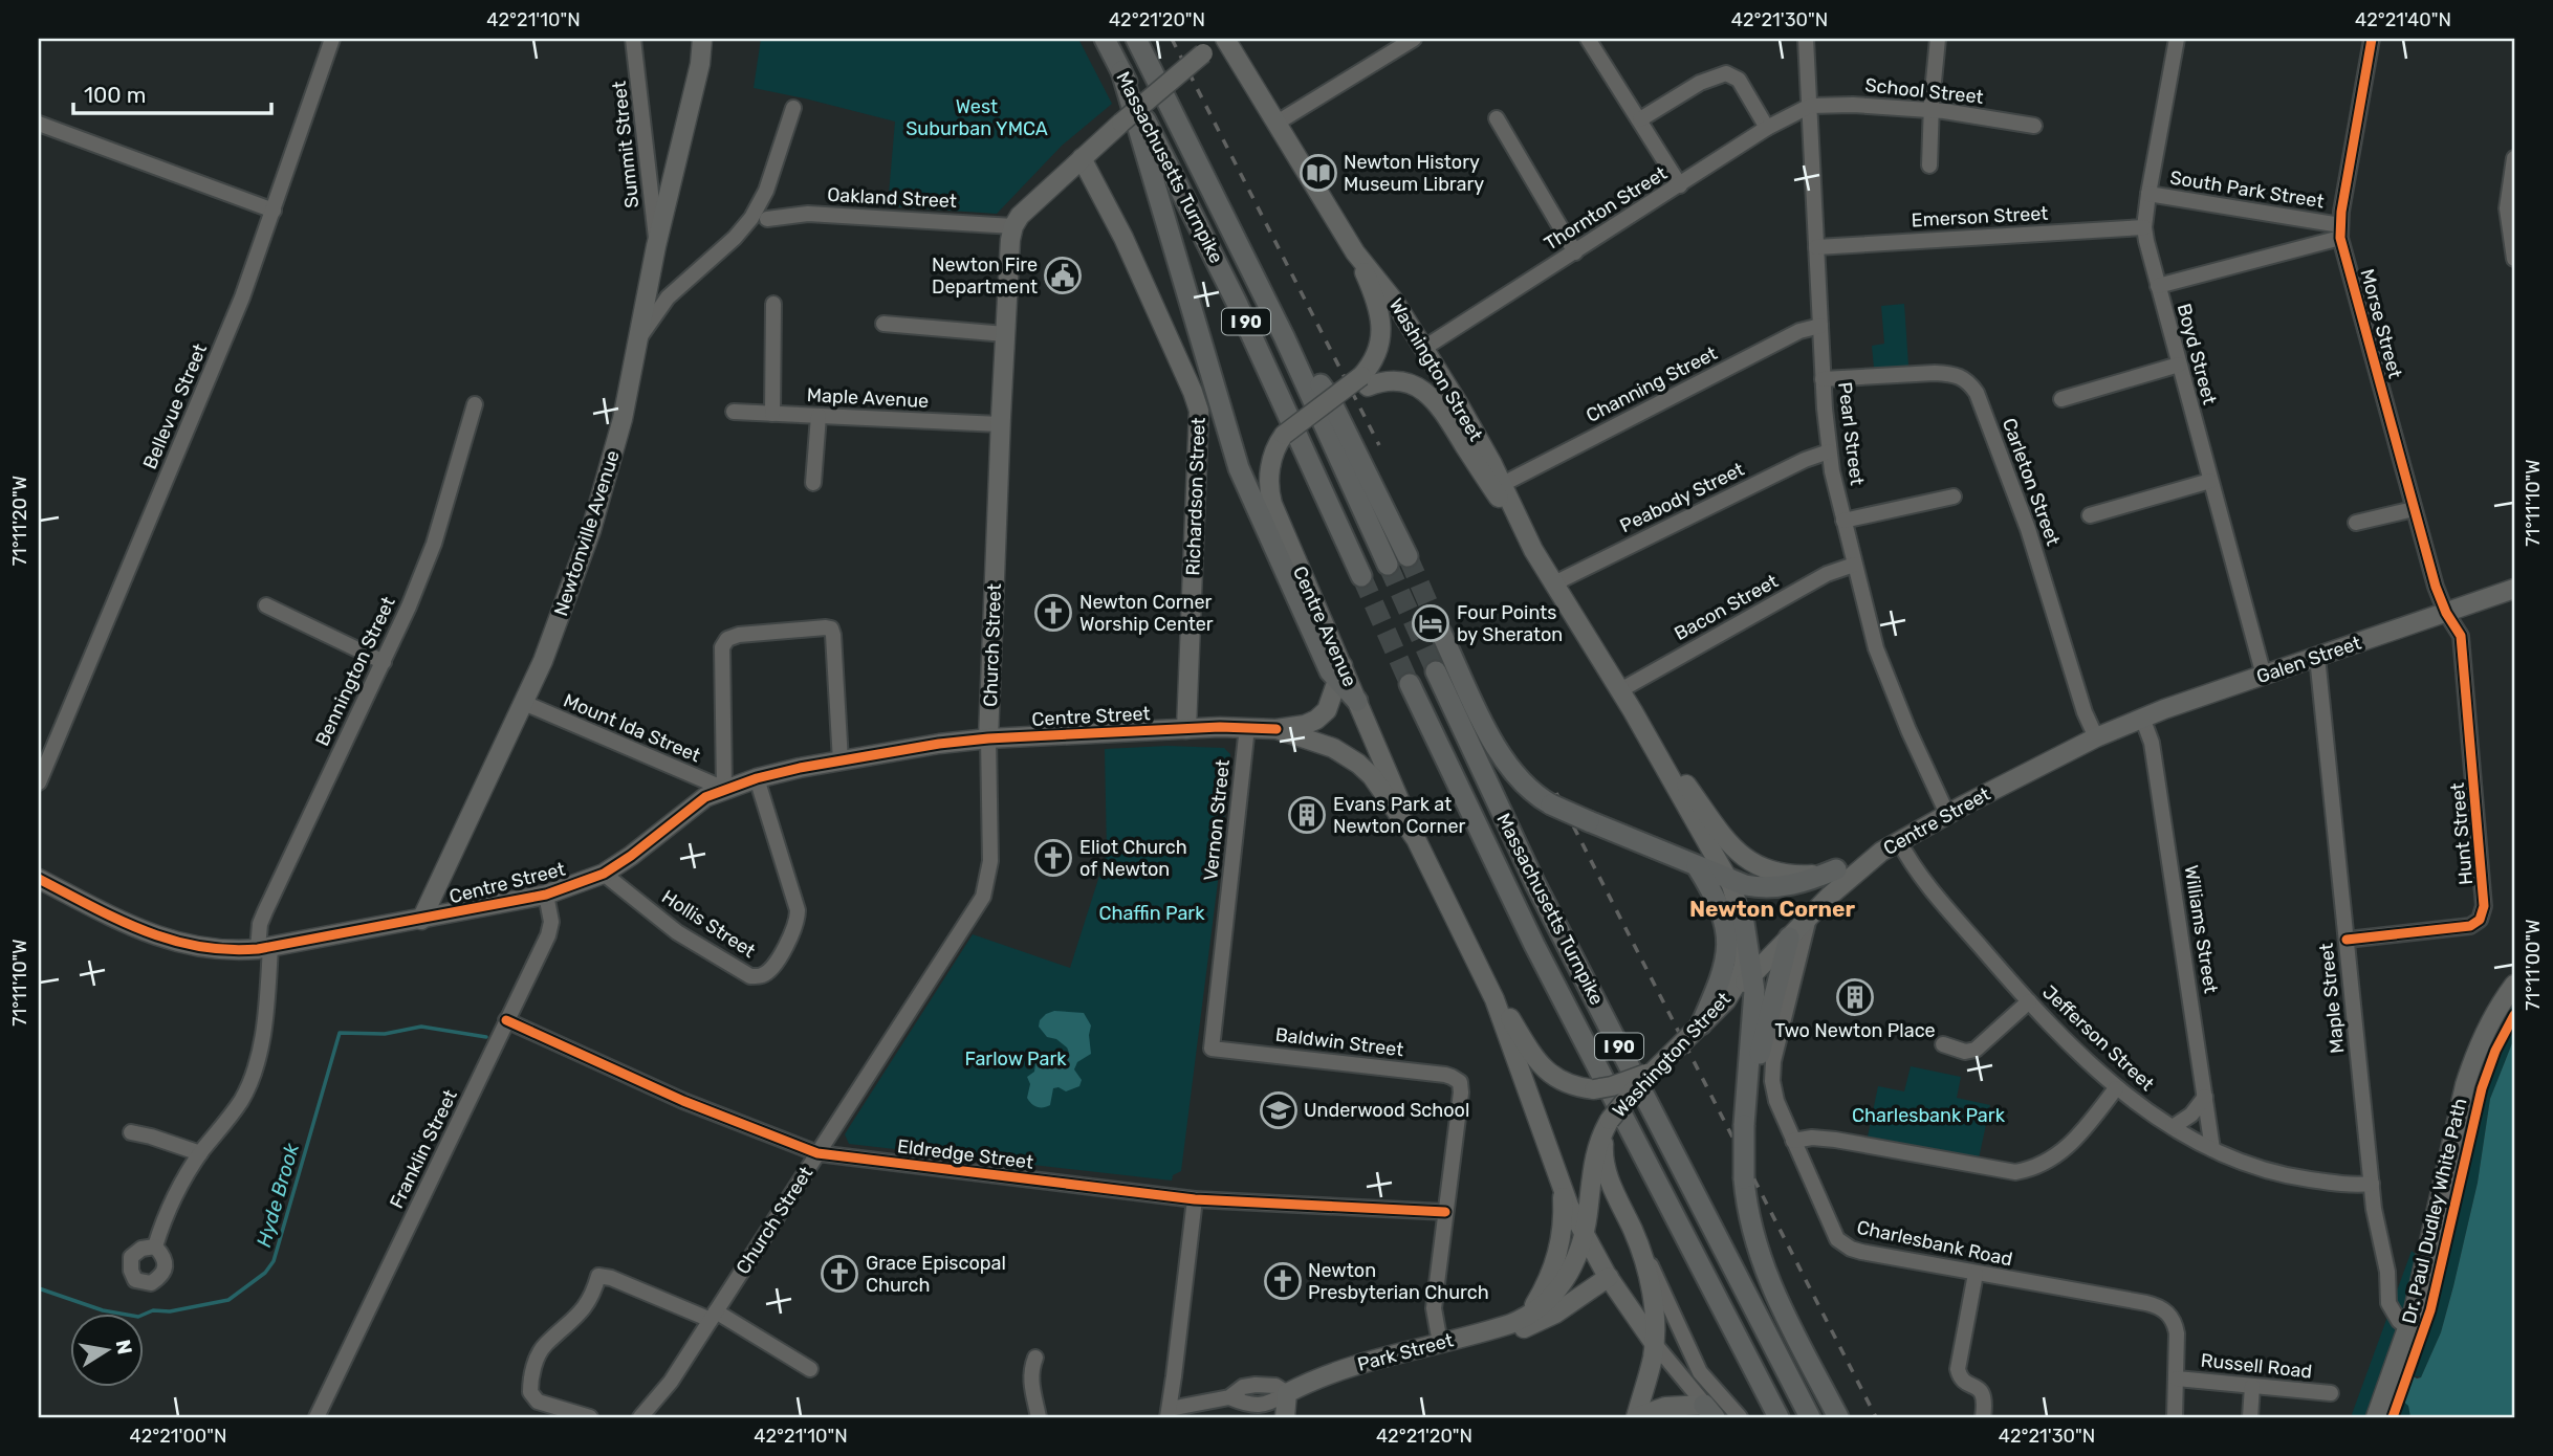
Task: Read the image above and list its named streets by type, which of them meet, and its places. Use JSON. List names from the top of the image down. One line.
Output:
{"streets":{"highway":["Massachusetts Turnpike","I 90"],"main road":["Washington Street","Richardson Street","Newtonville Avenue","Centre Avenue","Church Street","Galen Street","Centre Street","Park Street"],"street":["School Street","Summit Street","South Park Street","Oakland Street","Thornton Street","Emerson Street","Morse Street","Boyd Street","Channing Street","Maple Avenue","Bellevue Street","Pearl Street","Carleton Street","Peabody Street","Bacon Street","Bennington Street","Mount Ida Street","Vernon Street","Hunt Street","Hollis Street","Williams Street","Maple Street","Jefferson Street","Baldwin Street","Franklin Street","Eldredge Street","Charlesbank Road","Russell Road"],"cycle path":["Dr. Paul Dudley White Path"]},"crossings":[["School Street","Thornton Street"],["School Street","Pearl Street"],["Summit Street","Newtonville Avenue"],["South Park Street","Morse Street"],["South Park Street","Boyd Street"],["Oakland Street","Church Street"],["Thornton Street","Washington Street"],["Thornton Street","Pearl Street"],["Emerson Street","Boyd Street"],["Emerson Street","Pearl Street"],["Morse Street","Galen Street"],["Morse Street","Hunt Street"],["Boyd Street","Galen Street"],["Washington Street","Channing Street"],["Washington Street","Peabody Street"],["Washington Street","Bacon Street"],["Washington Street","Centre Avenue"],["Washington Street","Centre Street"],["Washington Street","Park Street"],["Channing Street","Pearl Street"],["Maple Avenue","Church Street"],["Pearl Street","Carleton Street"],["Pearl Street","Peabody Street"],["Pearl Street","Bacon Street"],["Pearl Street","Centre Street"],["Carleton Street","Galen Street"],["Carleton Street","Centre Street"],["Richardson Street","Centre Street"],["Newtonville Avenue","Centre Street"],["Newtonville Avenue","Mount Ida Street"],["Centre Avenue","Centre Street"],["Church Street","Centre Street"],["Church Street","Eldredge Street"],["Galen Street","Centre Street"],["Galen Street","Hunt Street"],["Galen Street","Williams Street"],["Galen Street","Maple Street"],["Bennington Street","Centre Street"],["Centre Street","Mount Ida Street"],["Centre Street","Vernon Street"],["Centre Street","Hollis Street"],["Centre Street","Jefferson Street"],["Centre Street","Franklin Street"],["Centre Street","Charlesbank Road"],["Centre Street","Park Street"],["Vernon Street","Baldwin Street"],["Hunt Street","Maple Street"],["Williams Street","Jefferson Street"],["Maple Street","Jefferson Street"],["Baldwin Street","Eldredge Street"],["Franklin Street","Eldredge Street"],["Charlesbank Road","Russell Road"]],"districts":["Newton Corner"],"water":["Hyde Brook"],"parks":["West Suburban YMCA","Chaffin Park","Farlow Park","Charlesbank Park"],"places":{"library":["Newton History Museum Library"],"public building":["Newton Fire Department"],"church":["Newton Corner Worship Center","Eliot Church of Newton","Grace Episcopal Church","Newton Presbyterian Church"],"hotel":["Four Points by Sheraton"],"building":["Evans Park at Newton Corner","Two Newton Place"],"school or university":["Underwood School"]},"scale_bar":"100 m","north":"right","coordinates":["42°21'10\"N","42°21'20\"N","42°21'30\"N","42°21'40\"N","71°11'10\"W","71°11'20\"W","71°11'00\"W","42°21'00\"N"]}
